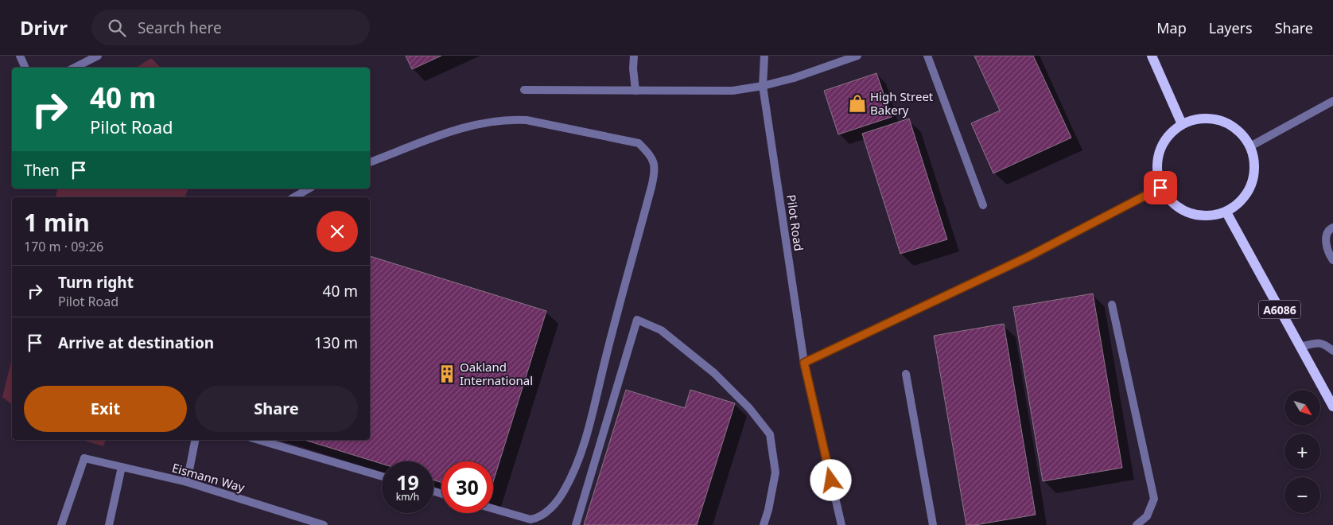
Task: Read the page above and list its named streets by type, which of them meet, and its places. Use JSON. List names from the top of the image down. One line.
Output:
{"streets":{"main road":["A6086"],"street":["Pilot Road","Eismann Way"]},"places":{"shop":["High Street Bakery"],"building":["Oakland International"]},"north":"bottom right","page":{"header":"Drivr","search":"Search here","nav":["Map","Layers","Share"],"turn":["40 m","Pilot Road"],"then":"Then","heading":["1 min","170 m · 09:26"],"list":[{"name":"Turn right","note":"Pilot Road","value":"40 m"},{"name":"Arrive at destination","value":"130 m"}],"buttons":["Exit","Share"],"map_buttons":["+","−"],"speed":"19 km/h","limit":"30"}}
